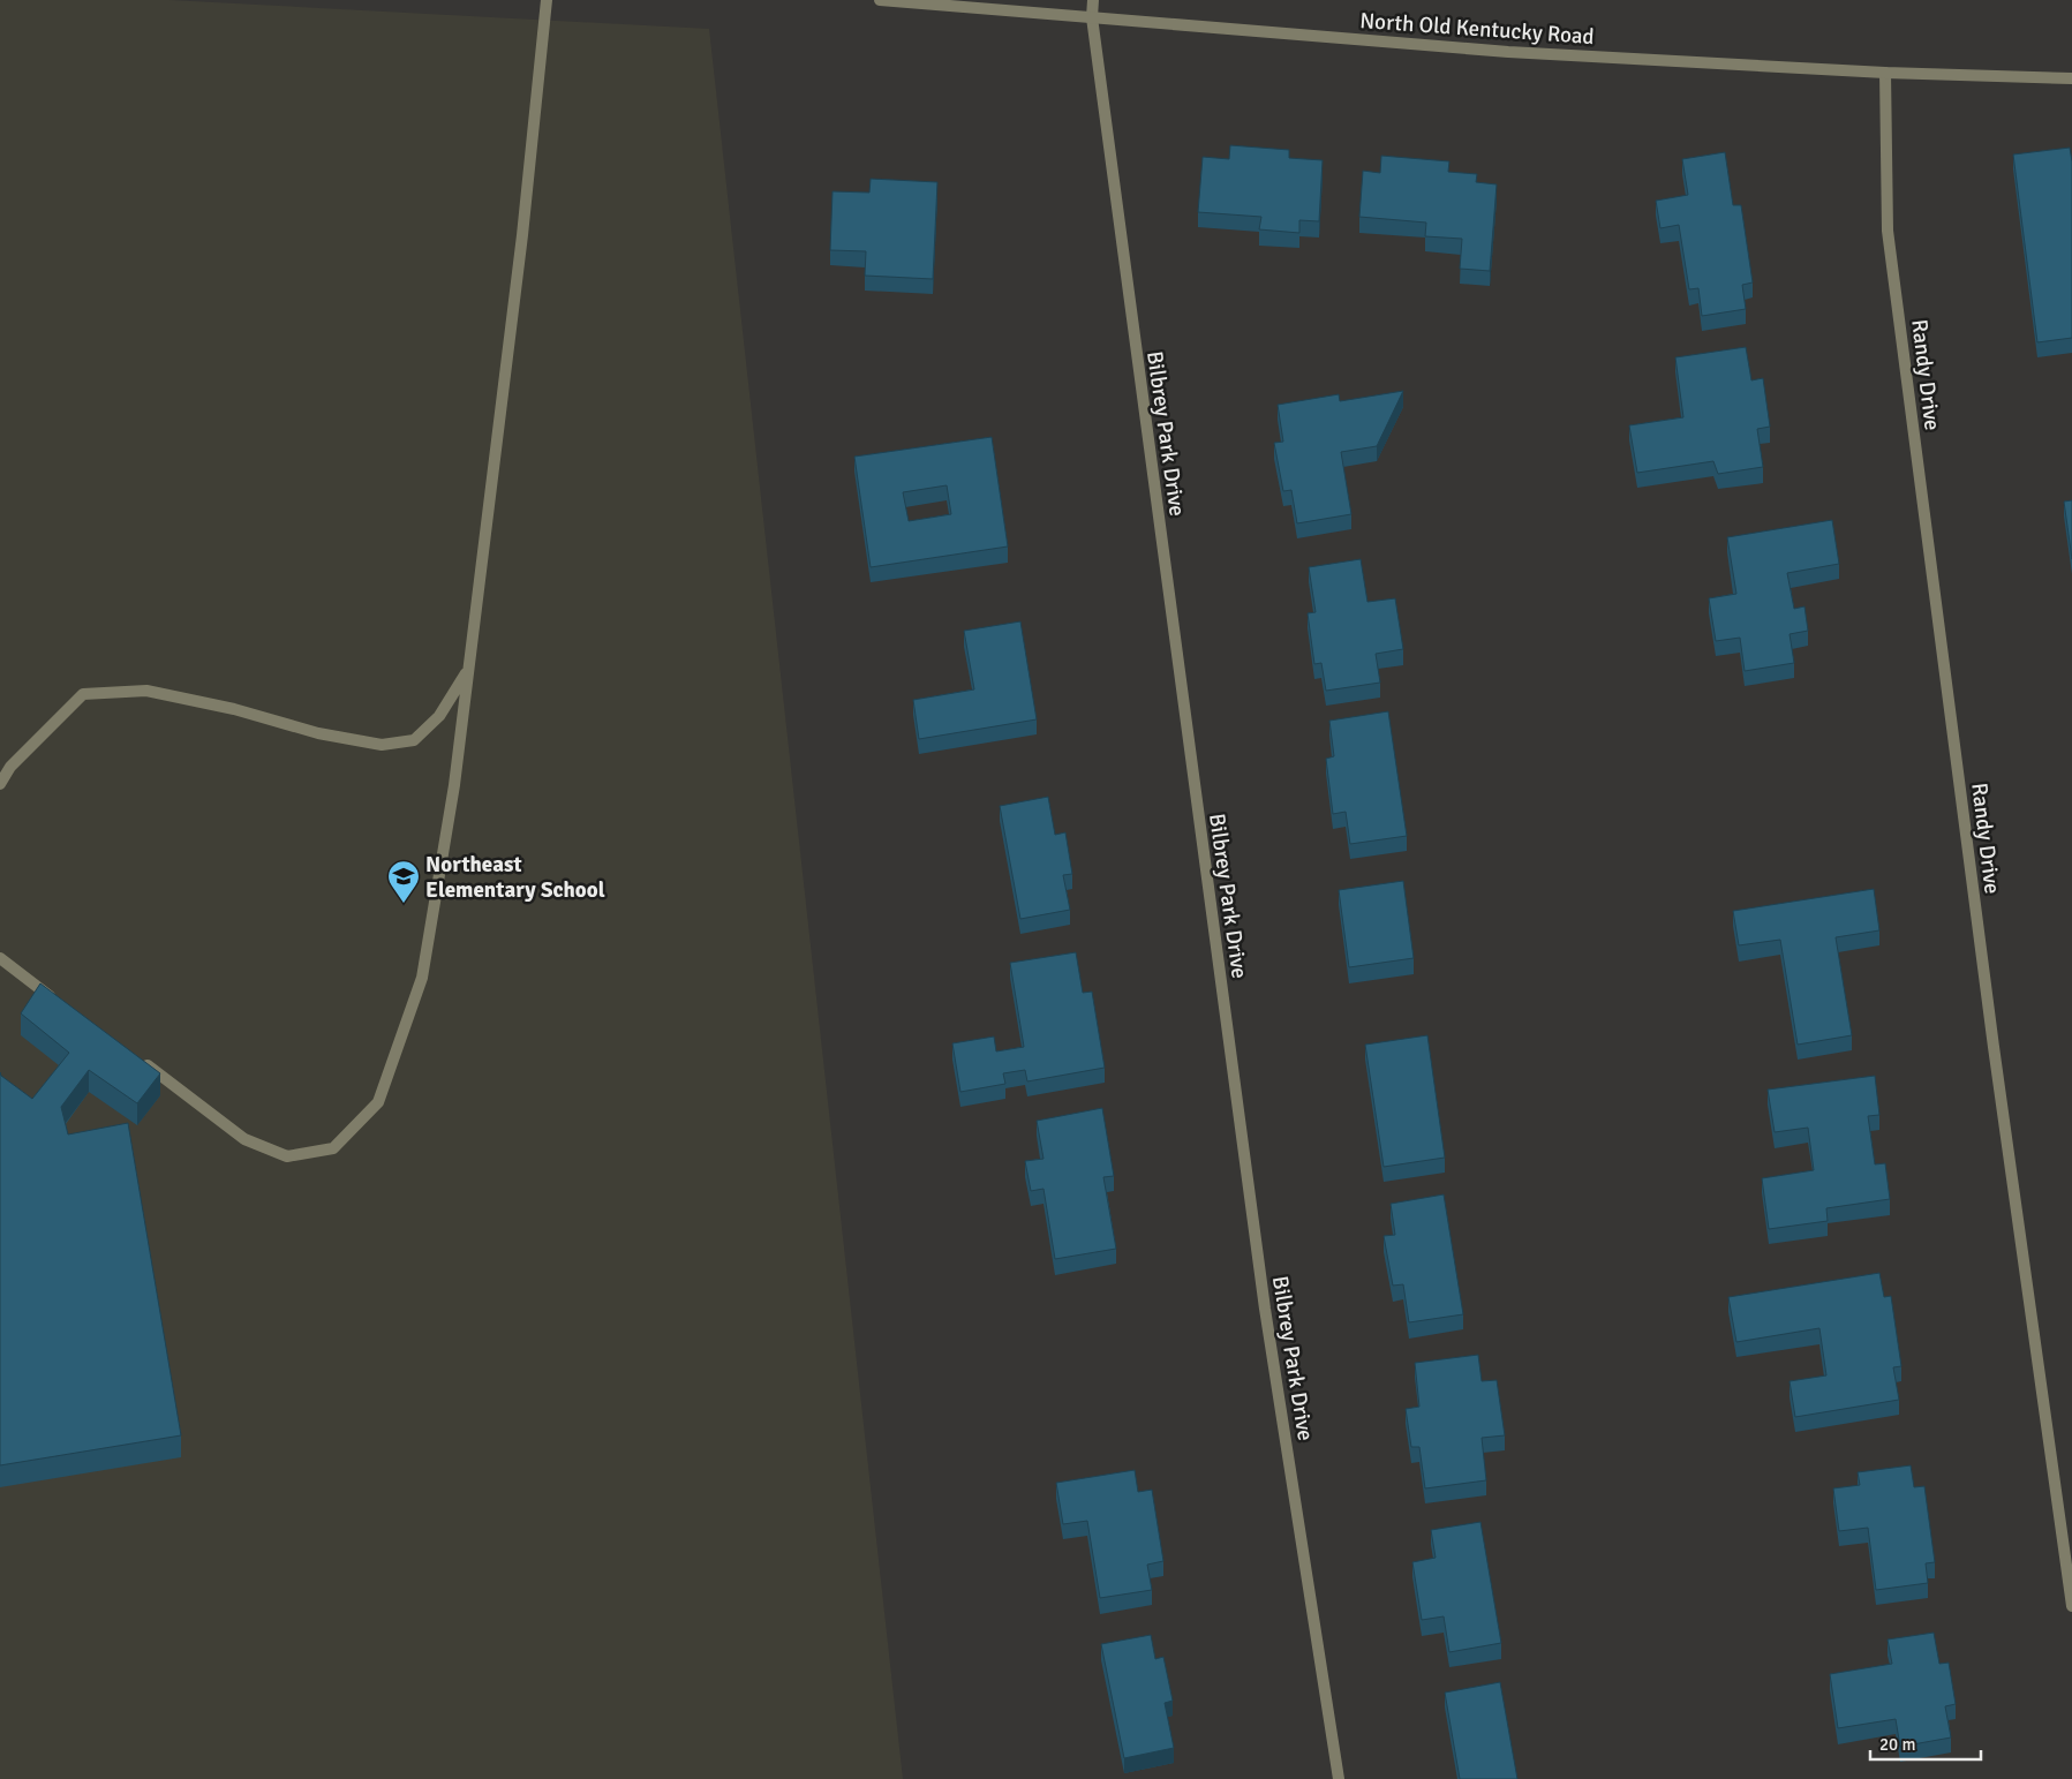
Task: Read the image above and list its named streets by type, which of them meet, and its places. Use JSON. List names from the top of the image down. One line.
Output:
{"streets":{"street":["North Old Kentucky Road","Randy Drive","Bilbrey Park Drive"]},"crossings":[["North Old Kentucky Road","Randy Drive"],["North Old Kentucky Road","Bilbrey Park Drive"]],"places":{"school or university":["Northeast Elementary School"]},"scale_bar":"20 m"}
